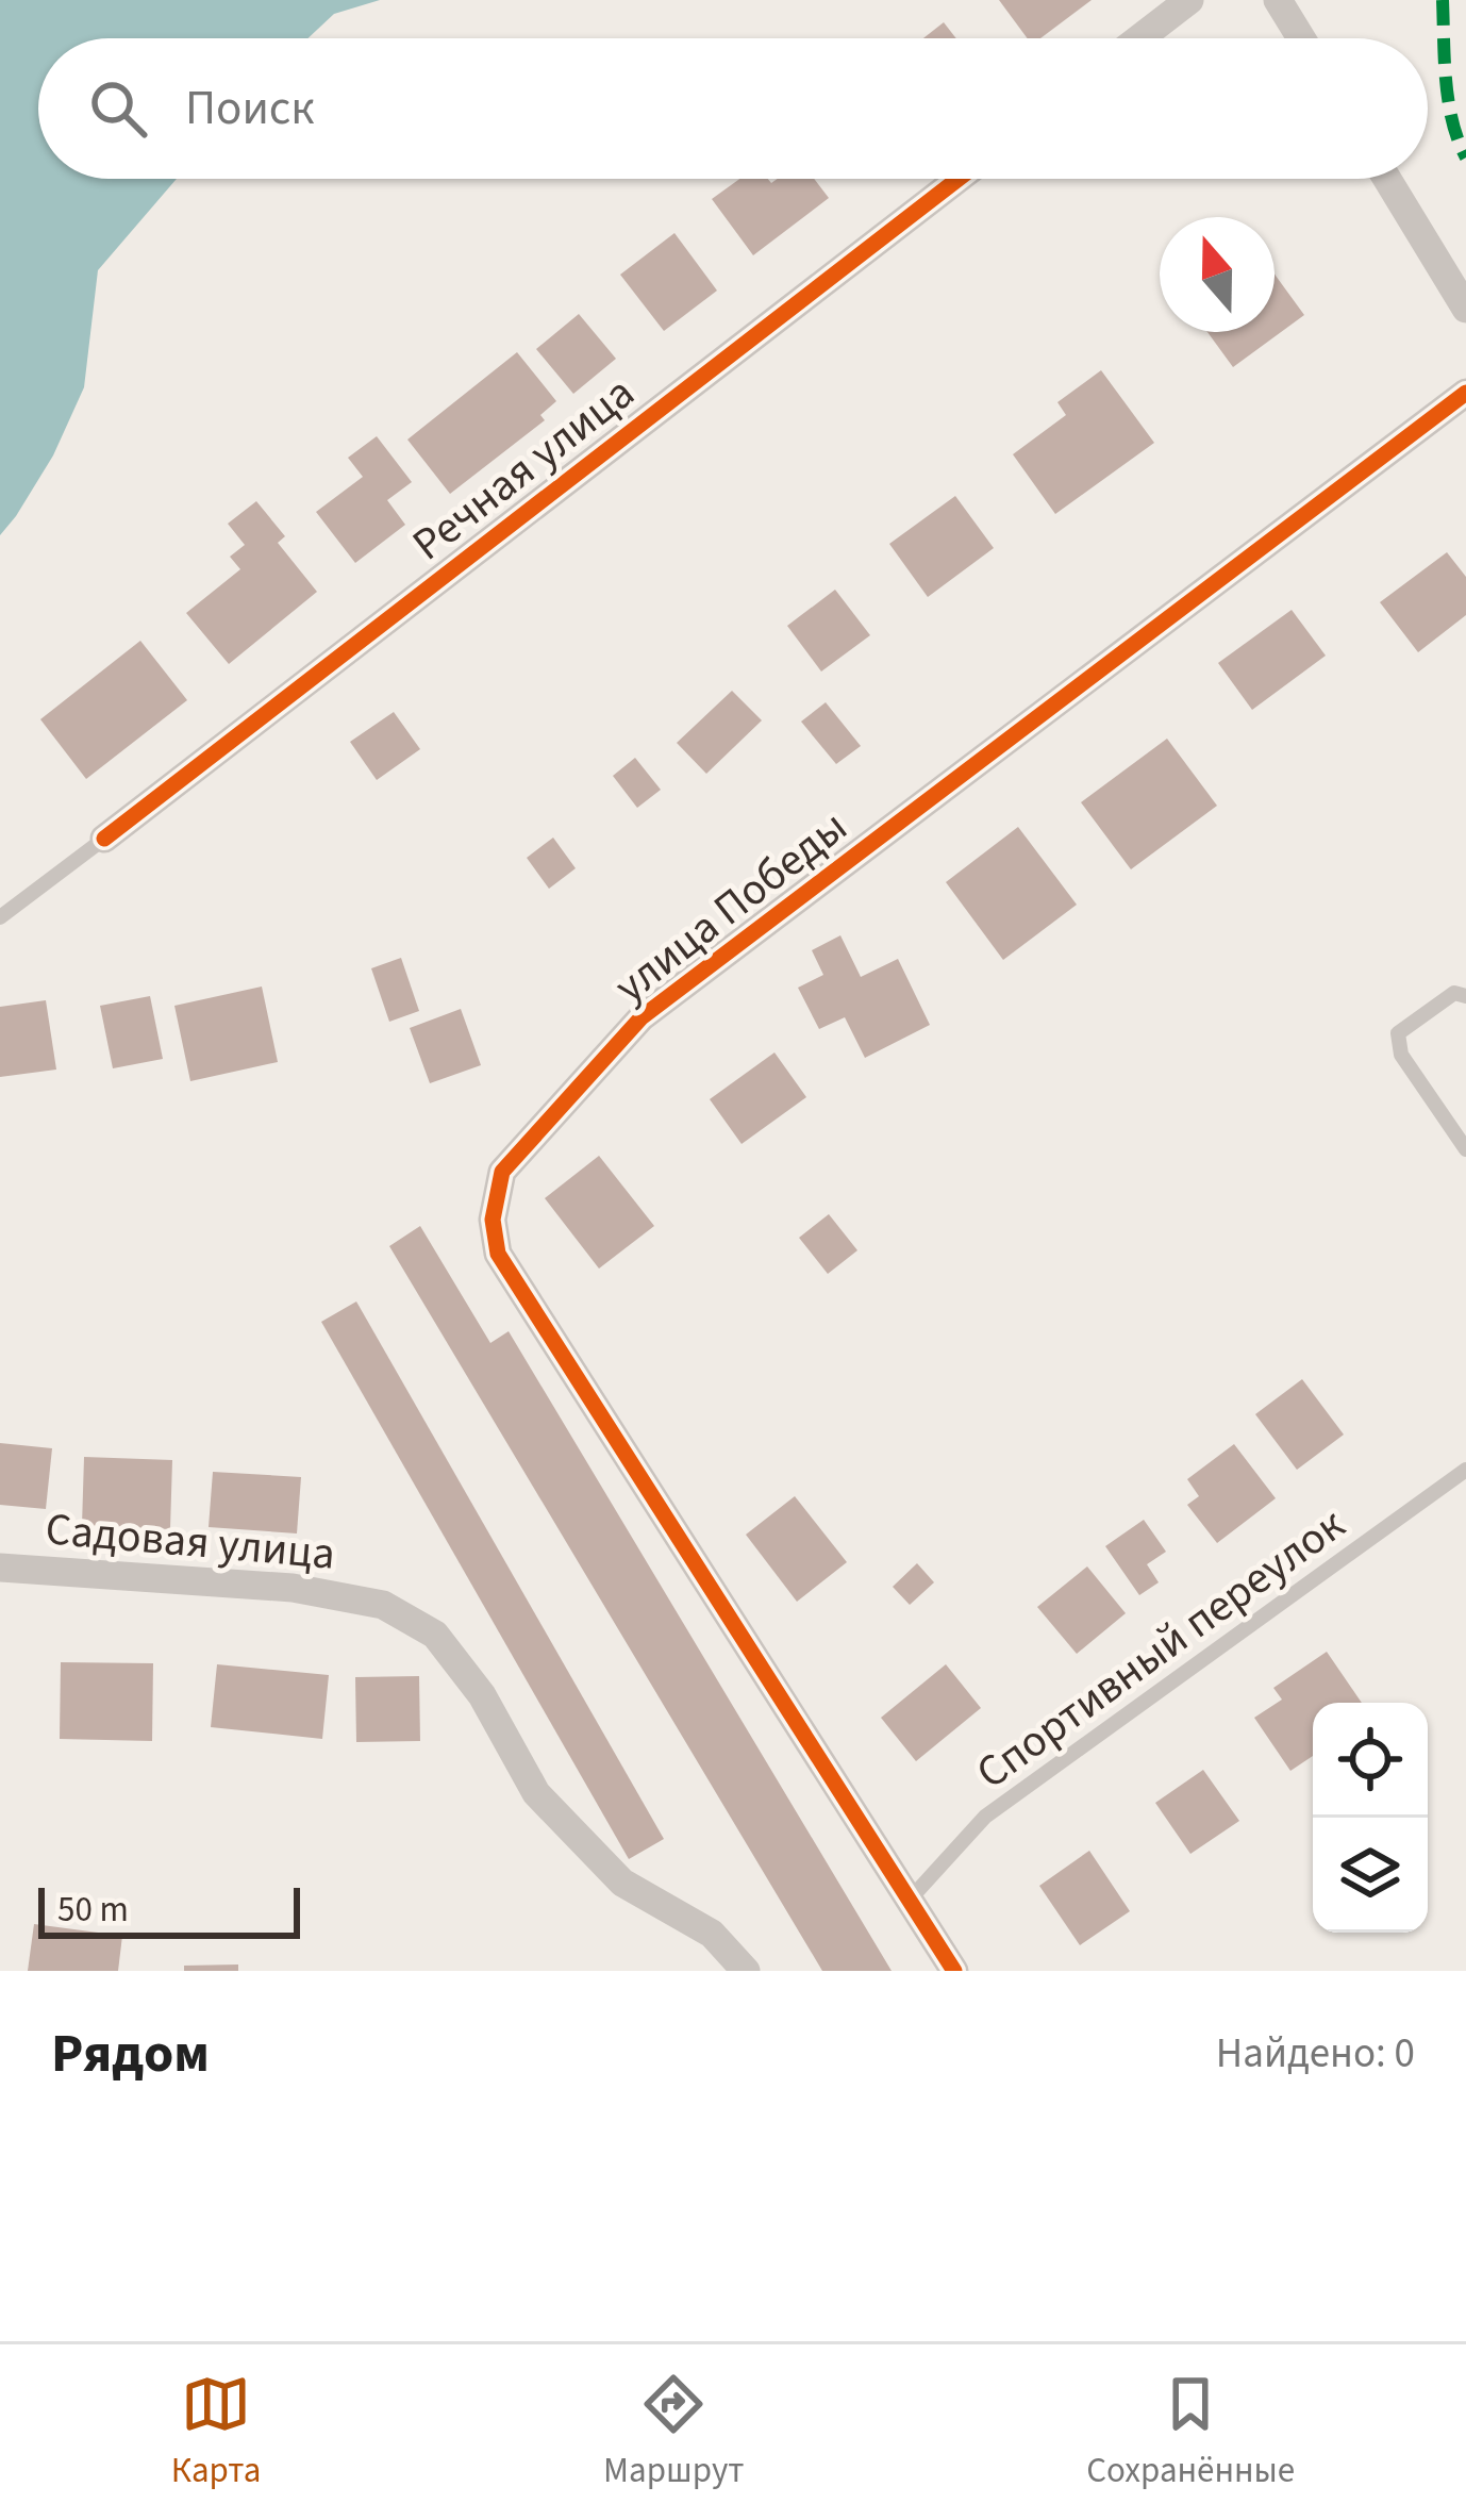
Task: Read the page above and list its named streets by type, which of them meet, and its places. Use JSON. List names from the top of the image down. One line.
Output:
{"streets":{"street":["Речная улица","улица Победы","Садовая улица"],"lane":["Спортивный переулок"]},"crossings":[["улица Победы","Спортивный переулок"]],"scale_bar":"50 m","north":"top","page":{"search":"Поиск","scale":"50 m","heading":["Рядом","Найдено: 0"],"nav":["Карта","Маршрут","Сохранённые"]}}
